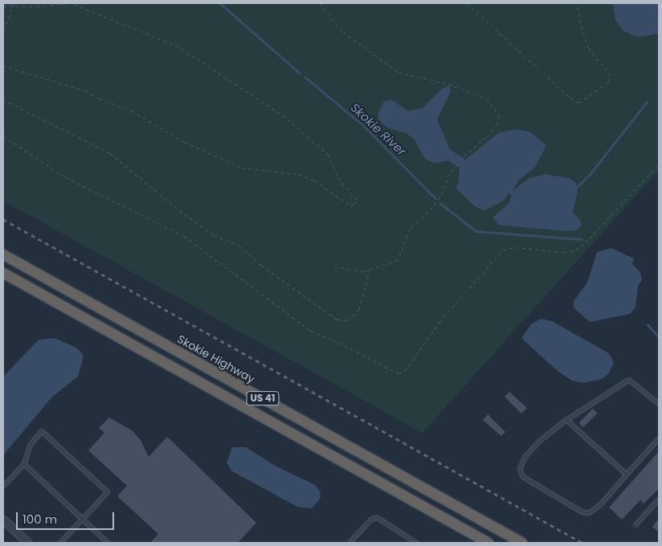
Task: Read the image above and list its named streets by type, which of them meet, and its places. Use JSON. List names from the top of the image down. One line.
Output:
{"streets":{"highway":["Skokie Highway","US 41"]},"water":["Skokie River"],"scale_bar":"100 m"}
